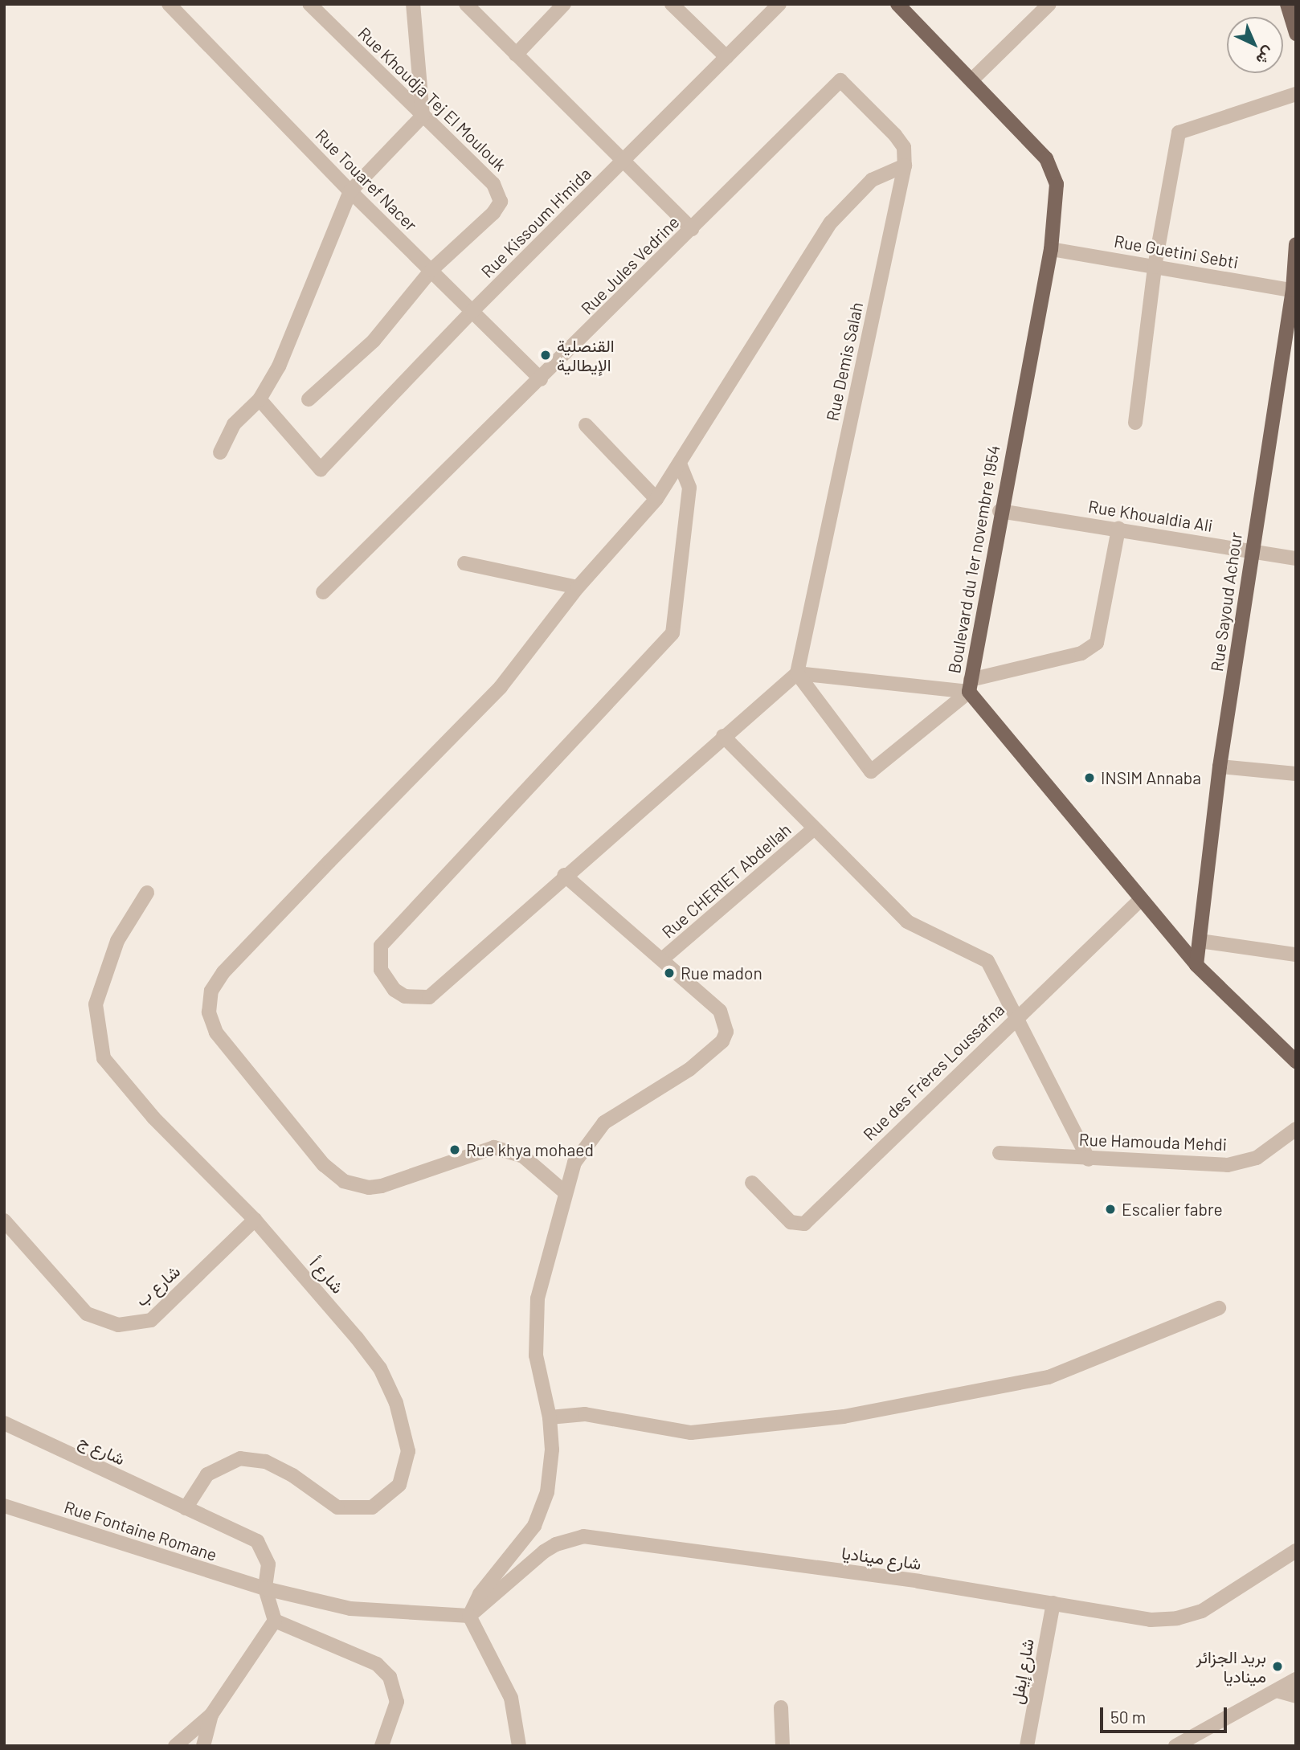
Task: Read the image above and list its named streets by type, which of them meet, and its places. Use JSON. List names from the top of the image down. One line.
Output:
{"streets":{"main road":["Boulevard du 1er novembre 1954","Rue Sayoud Achour"],"street":["Rue Khoudja Tej El Moulouk","Rue Touaref Nacer","Rue Kissoum H'mida","Rue Guetini Sebti","Rue Jules Vedrine","Rue Demis Salah","Rue Khoualdia Ali","Rue CHERIET Abdellah","Rue des Frères Loussafna","Rue Hamouda Mehdi","شارع أ","شارع ب","شارع ج","Rue Fontaine Romane","شارع ميناديا","شارع إيفل"]},"crossings":[["Rue Khoudja Tej El Moulouk","Rue Touaref Nacer"],["Rue Touaref Nacer","Rue Kissoum H'mida"],["Rue Touaref Nacer","Rue Jules Vedrine"],["Rue Guetini Sebti","Boulevard du 1er novembre 1954"],["Rue Guetini Sebti","Rue Sayoud Achour"],["Rue Jules Vedrine","Rue Demis Salah"],["Rue Khoualdia Ali","Boulevard du 1er novembre 1954"],["Rue Khoualdia Ali","Rue Sayoud Achour"],["Boulevard du 1er novembre 1954","Rue Sayoud Achour"],["Boulevard du 1er novembre 1954","Rue des Frères Loussafna"],["شارع أ","شارع ب"],["شارع أ","شارع ج"],["شارع ج","Rue Fontaine Romane"],["Rue Fontaine Romane","شارع ميناديا"],["شارع ميناديا","شارع إيفل"]],"places":["القنصلية الإيطالية","INSIM Annaba","Rue madon","Rue khya mohaed","Escalier fabre","بريد الجزائر ميناديا"],"scale_bar":"50 m","north":"bottom right"}
